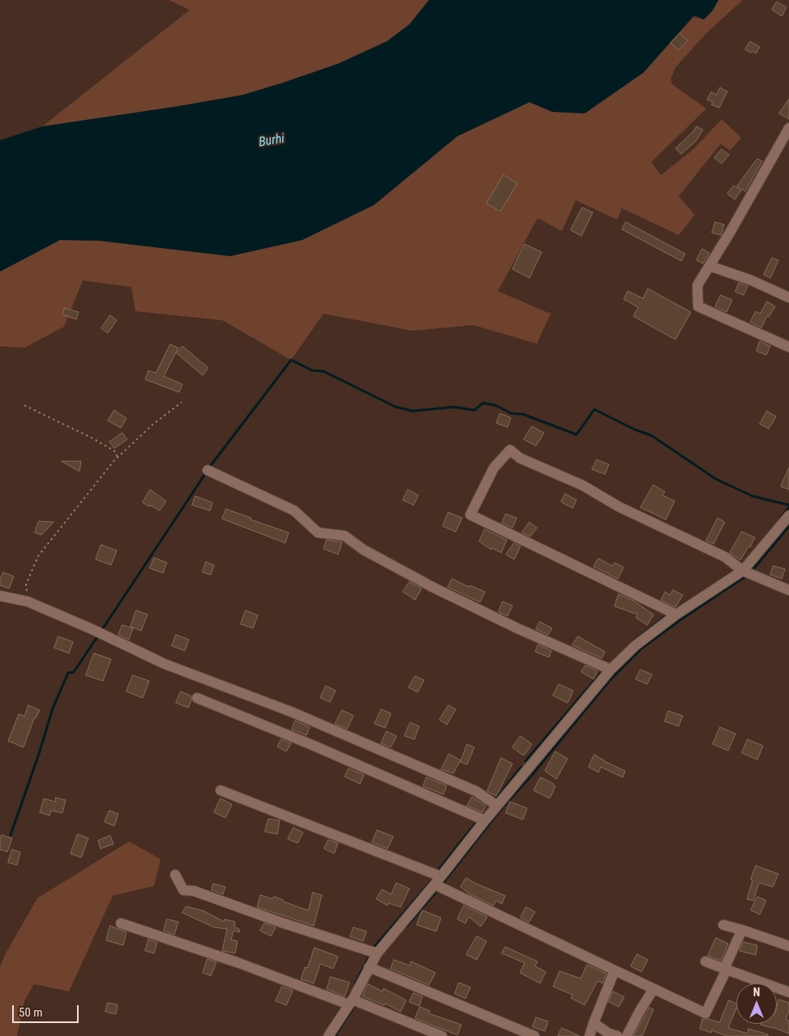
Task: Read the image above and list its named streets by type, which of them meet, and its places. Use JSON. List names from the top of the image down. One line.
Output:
{"water":["Burhi"],"scale_bar":"50 m","north":"top"}
